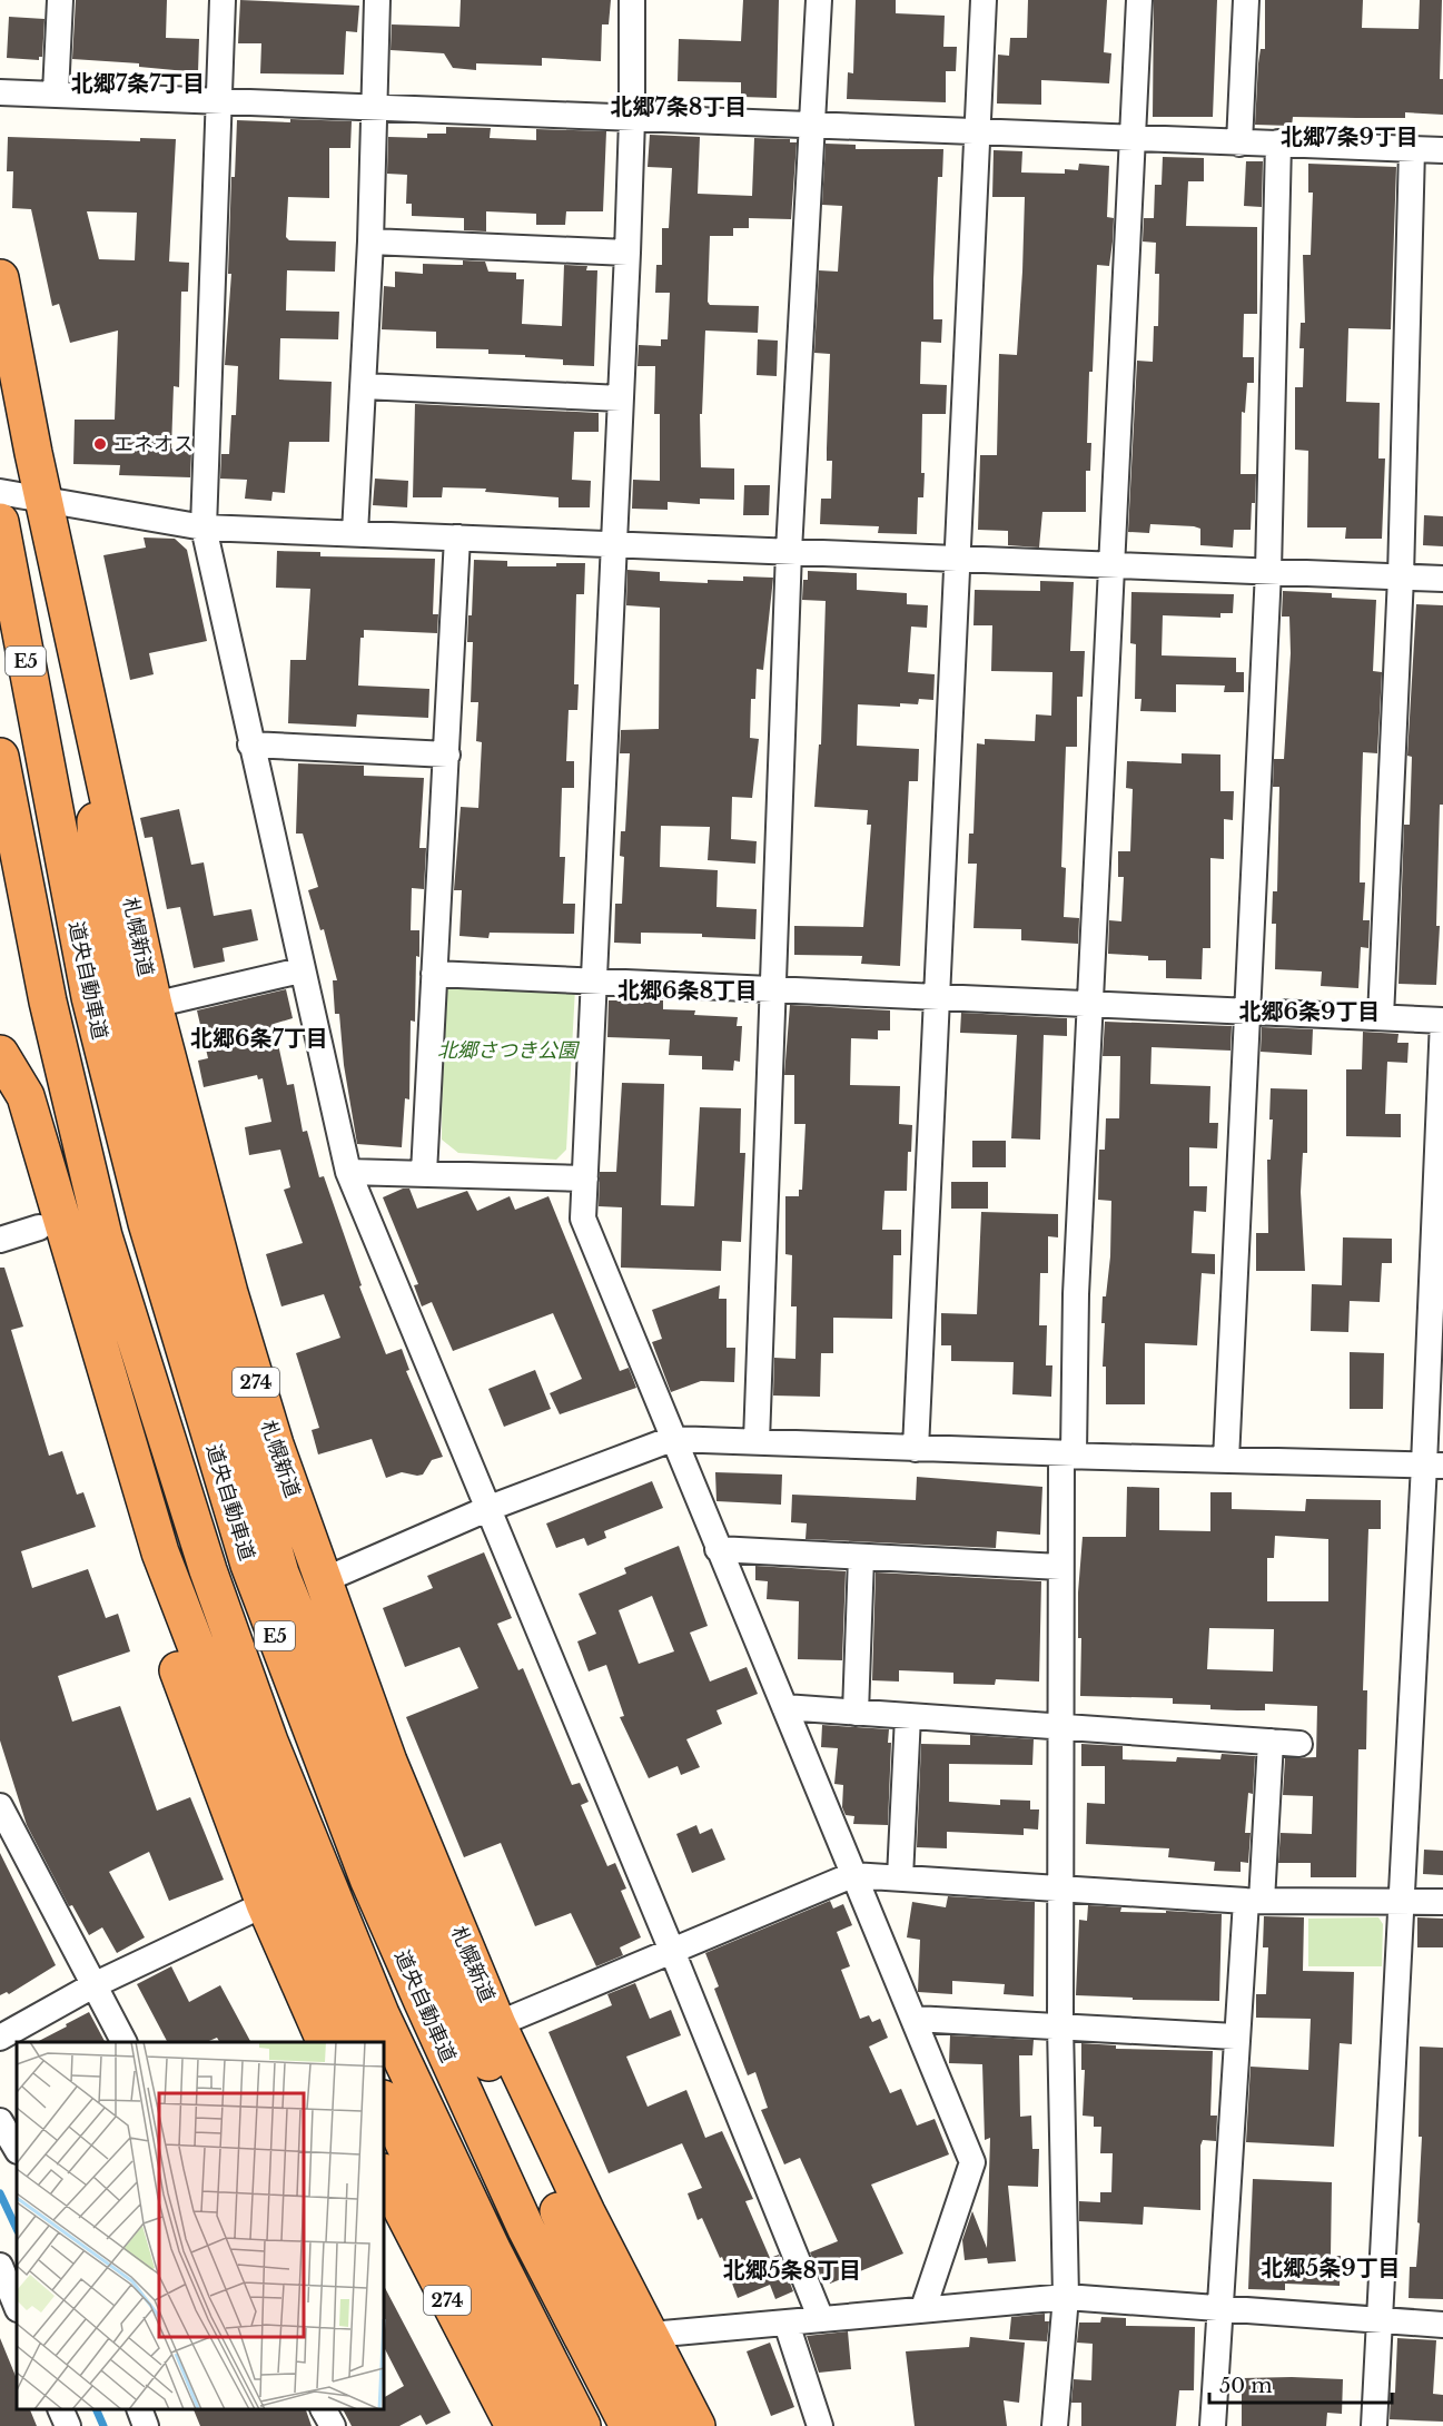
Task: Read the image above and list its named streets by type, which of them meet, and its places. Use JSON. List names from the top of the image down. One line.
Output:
{"streets":{"highway":["E5","札幌新道","道央自動車道","274"]},"districts":["北郷7条7丁目","北郷7条8丁目","北郷7条9丁目","北郷6条8丁目","北郷6条9丁目","北郷6条7丁目","北郷5条9丁目","北郷5条8丁目"],"parks":["北郷さつき公園"],"places":["エネオス"],"scale_bar":"50 m"}
